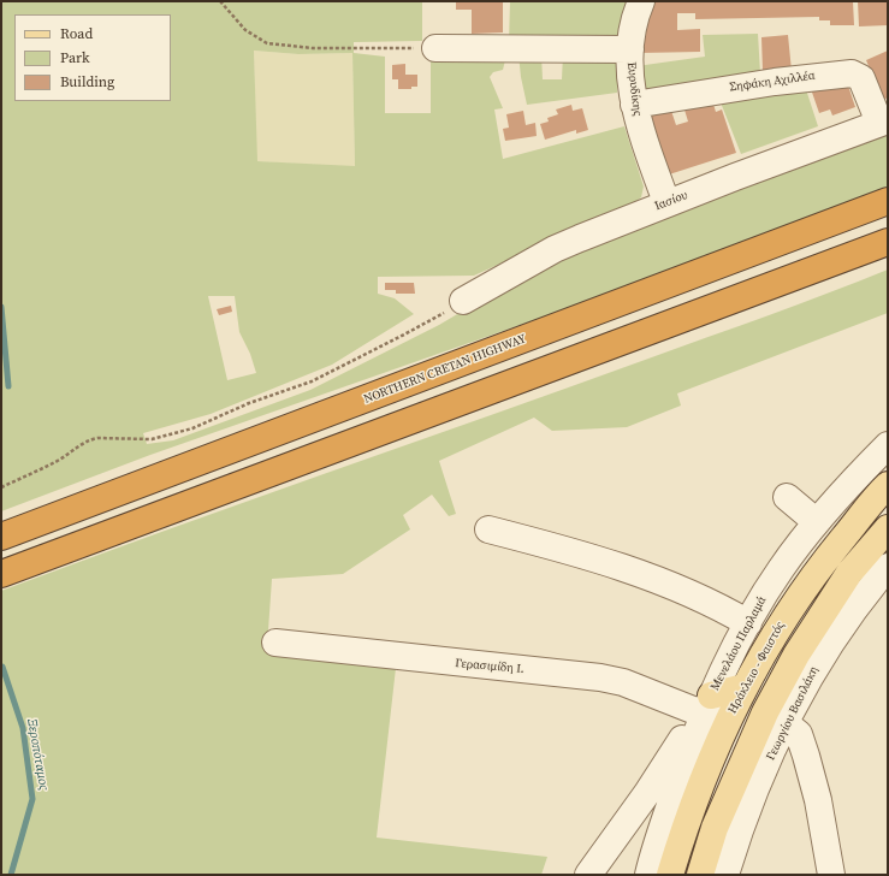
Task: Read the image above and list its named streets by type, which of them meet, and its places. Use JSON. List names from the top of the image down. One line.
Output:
{"streets":{"highway":["NORTHERN CRETAN HIGHWAY"],"main road":["Ηράκλειο - Φαιστός"],"street":["Σηφάκη Αχιλλέα","Ευρυδίκης","Ιασίου","Μενελάου Παρλαμά","Γερασιμίδη Ι.","Γεωργίου Βασιλάκη"]},"crossings":[["Σηφάκη Αχιλλέα","Ευρυδίκης"],["Σηφάκη Αχιλλέα","Ιασίου"],["Ευρυδίκης","Ιασίου"],["Μενελάου Παρλαμά","Γερασιμίδη Ι."]],"water":["Ξεροπόταμος"],"legend":["Road","Park","Building"]}
